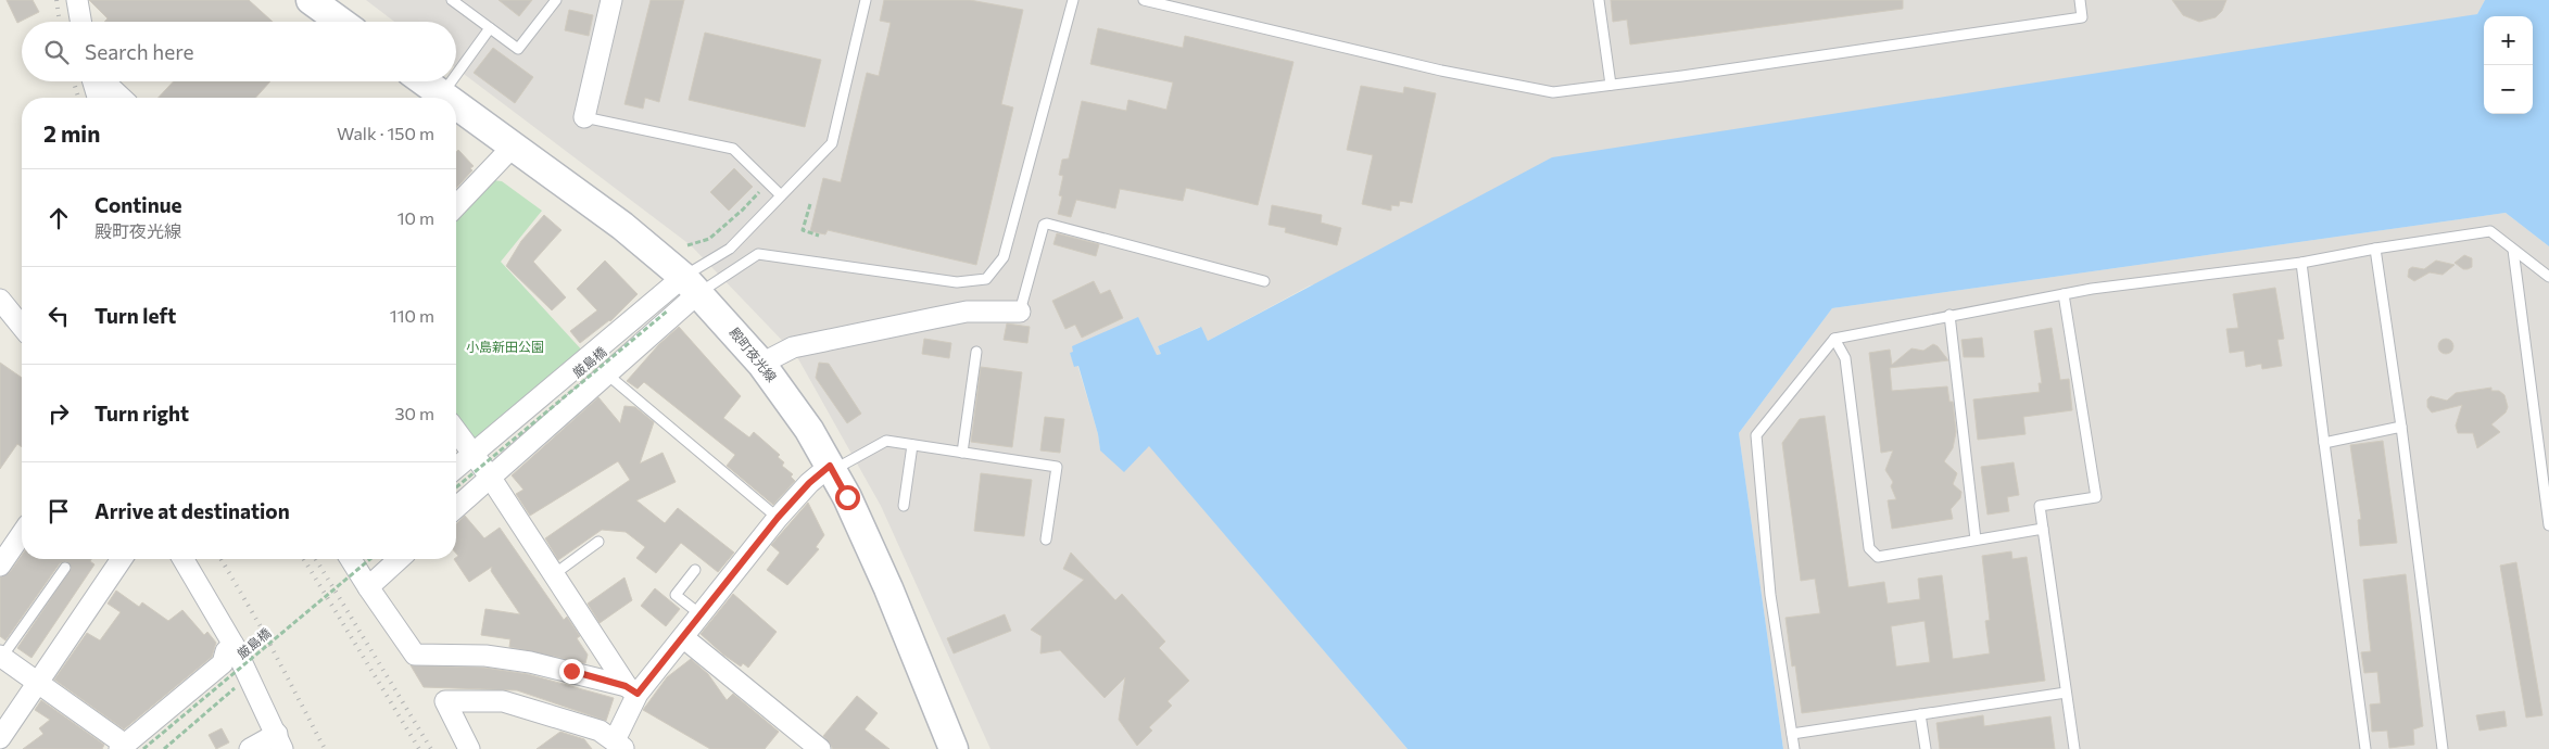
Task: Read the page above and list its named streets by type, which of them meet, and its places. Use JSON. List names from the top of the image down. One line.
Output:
{"streets":{"street":["殿町夜光線"],"path":["厳島橋"]},"parks":["小島新田公園"],"page":{"map_buttons":["+","−"],"search":"Search here","heading":["2 min","Walk · 150 m"],"list":[["Continue","殿町夜光線","10 m"],["Turn left","110 m"],["Turn right","30 m"],"Arrive at destination"]}}
